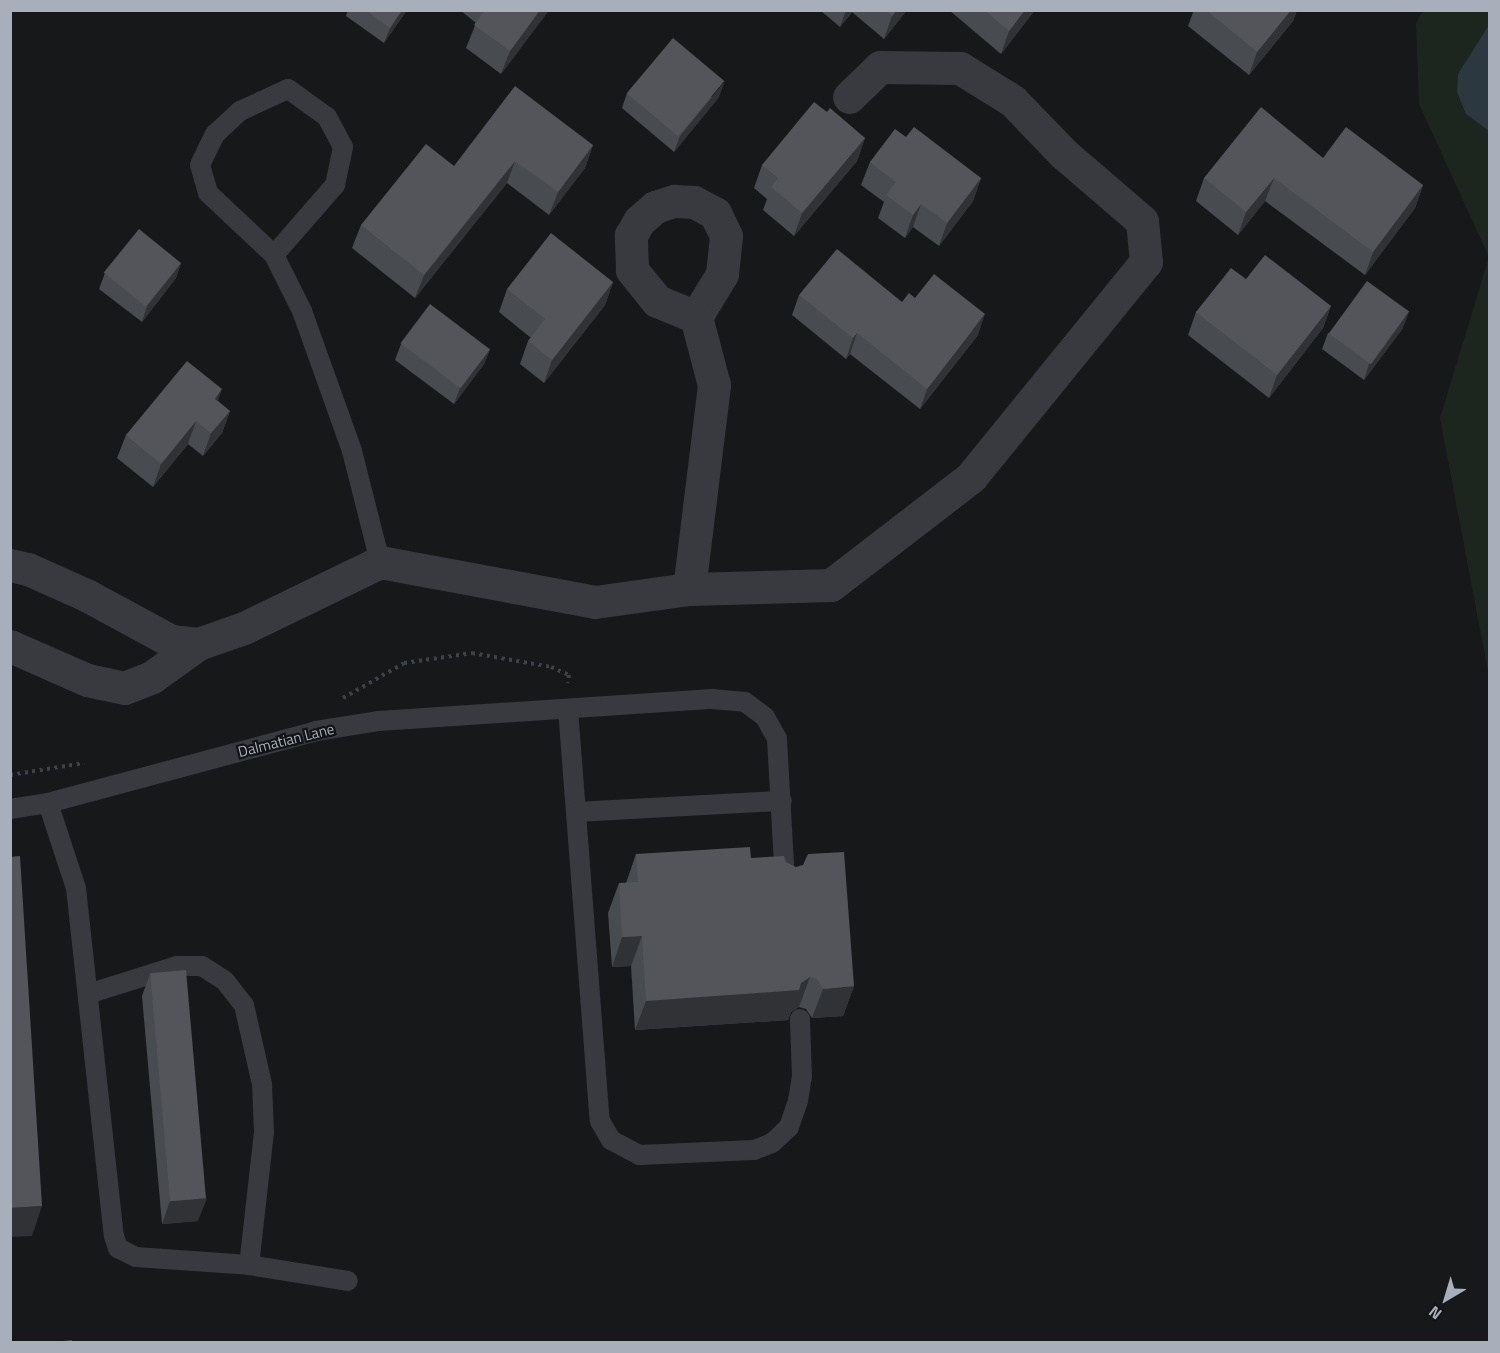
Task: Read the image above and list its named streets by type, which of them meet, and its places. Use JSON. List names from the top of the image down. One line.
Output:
{"streets":{"lane":["Dalmatian Lane"]},"north":"bottom left"}
